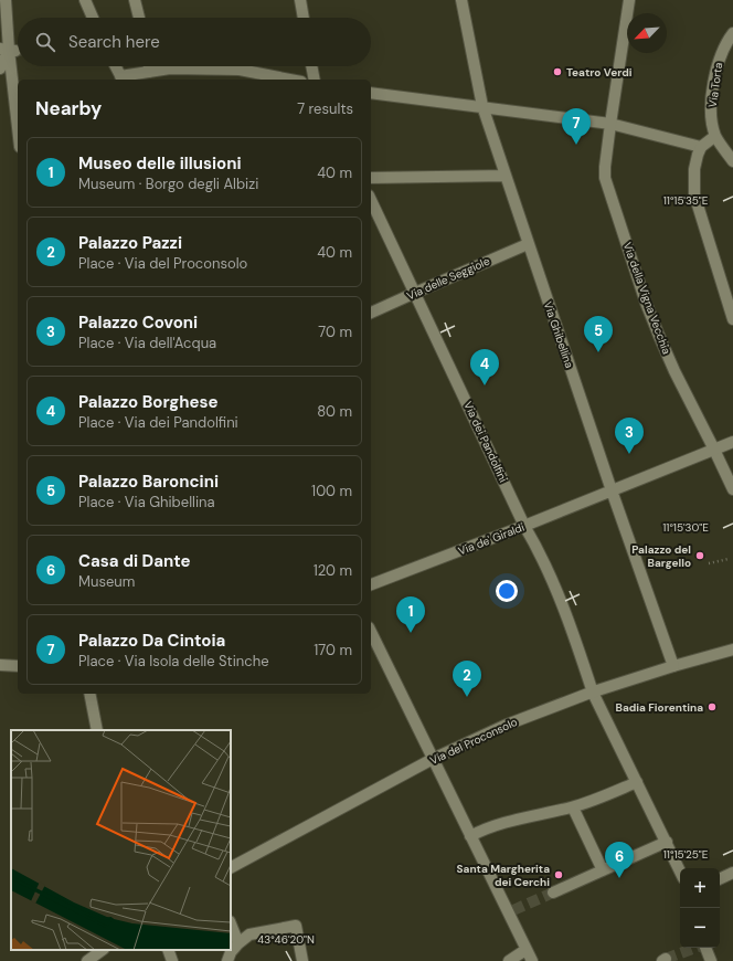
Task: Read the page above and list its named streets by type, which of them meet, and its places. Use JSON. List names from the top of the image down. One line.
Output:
{"streets":{"street":["Via Torta","Via delle Seggiole","Via della Vigna Vecchia","Via Ghibellina","Via dei Pandolfini","Via de' Giraldi","Via del Proconsolo"]},"crossings":[["Via delle Seggiole","Via Ghibellina"],["Via delle Seggiole","Via dei Pandolfini"],["Via della Vigna Vecchia","Via de' Giraldi"],["Via Ghibellina","Via de' Giraldi"],["Via Ghibellina","Via del Proconsolo"],["Via dei Pandolfini","Via de' Giraldi"],["Via dei Pandolfini","Via del Proconsolo"]],"places":["Teatro Verdi","Palazzo del Bargello","Badia Fiorentina","Santa Margherita dei Cerchi"],"north":"bottom left","page":{"search":"Search here","heading":["Nearby","7 results"],"pins":["7","5","4","3","1","2","6"],"list":[{"mark":"1","name":"Museo delle illusioni","note":"Museum · Borgo degli Albizi","value":"40 m"},{"mark":"2","name":"Palazzo Pazzi","note":"Place · Via del Proconsolo","value":"40 m"},{"mark":"3","name":"Palazzo Covoni","note":"Place · Via dell'Acqua","value":"70 m"},{"mark":"4","name":"Palazzo Borghese","note":"Place · Via dei Pandolfini","value":"80 m"},{"mark":"5","name":"Palazzo Baroncini","note":"Place · Via Ghibellina","value":"100 m"},{"mark":"6","name":"Casa di Dante","note":"Museum","value":"120 m"},{"mark":"7","name":"Palazzo Da Cintoia","note":"Place · Via Isola delle Stinche","value":"170 m"}],"map_buttons":["+","−"]},"coordinates":["11°15'35\"E","11°15'30\"E","11°15'25\"E","43°46'20\"N"]}
